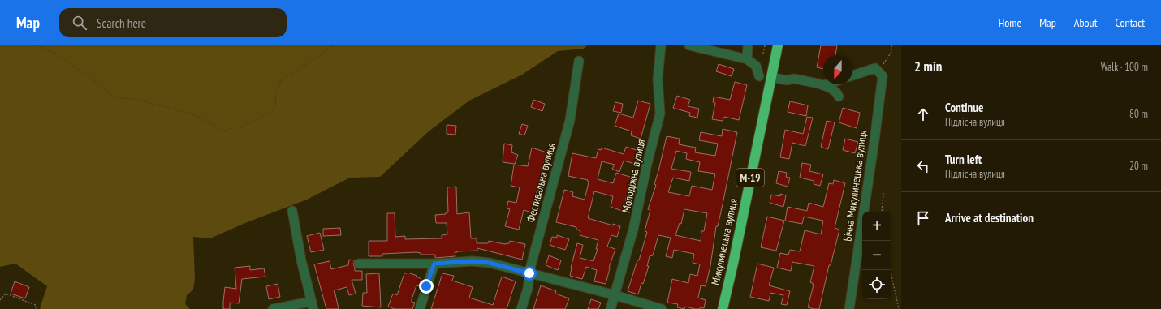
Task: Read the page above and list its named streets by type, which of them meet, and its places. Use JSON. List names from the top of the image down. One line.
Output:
{"streets":{"highway":["М-19","Микулинецька вулиця"],"street":["Молодіжна вулиця","Фестивальна вулиця","Бічна Микулинецька вулиця"]},"north":"bottom","page":{"header":"Map","search":"Search here","nav":["Home","Map","About","Contact"],"heading":["2 min","Walk · 100 m"],"list":[["Continue","Підлісна вулиця","80 m"],["Turn left","Підлісна вулиця","20 m"],"Arrive at destination"],"map_buttons":["+","−"]}}
